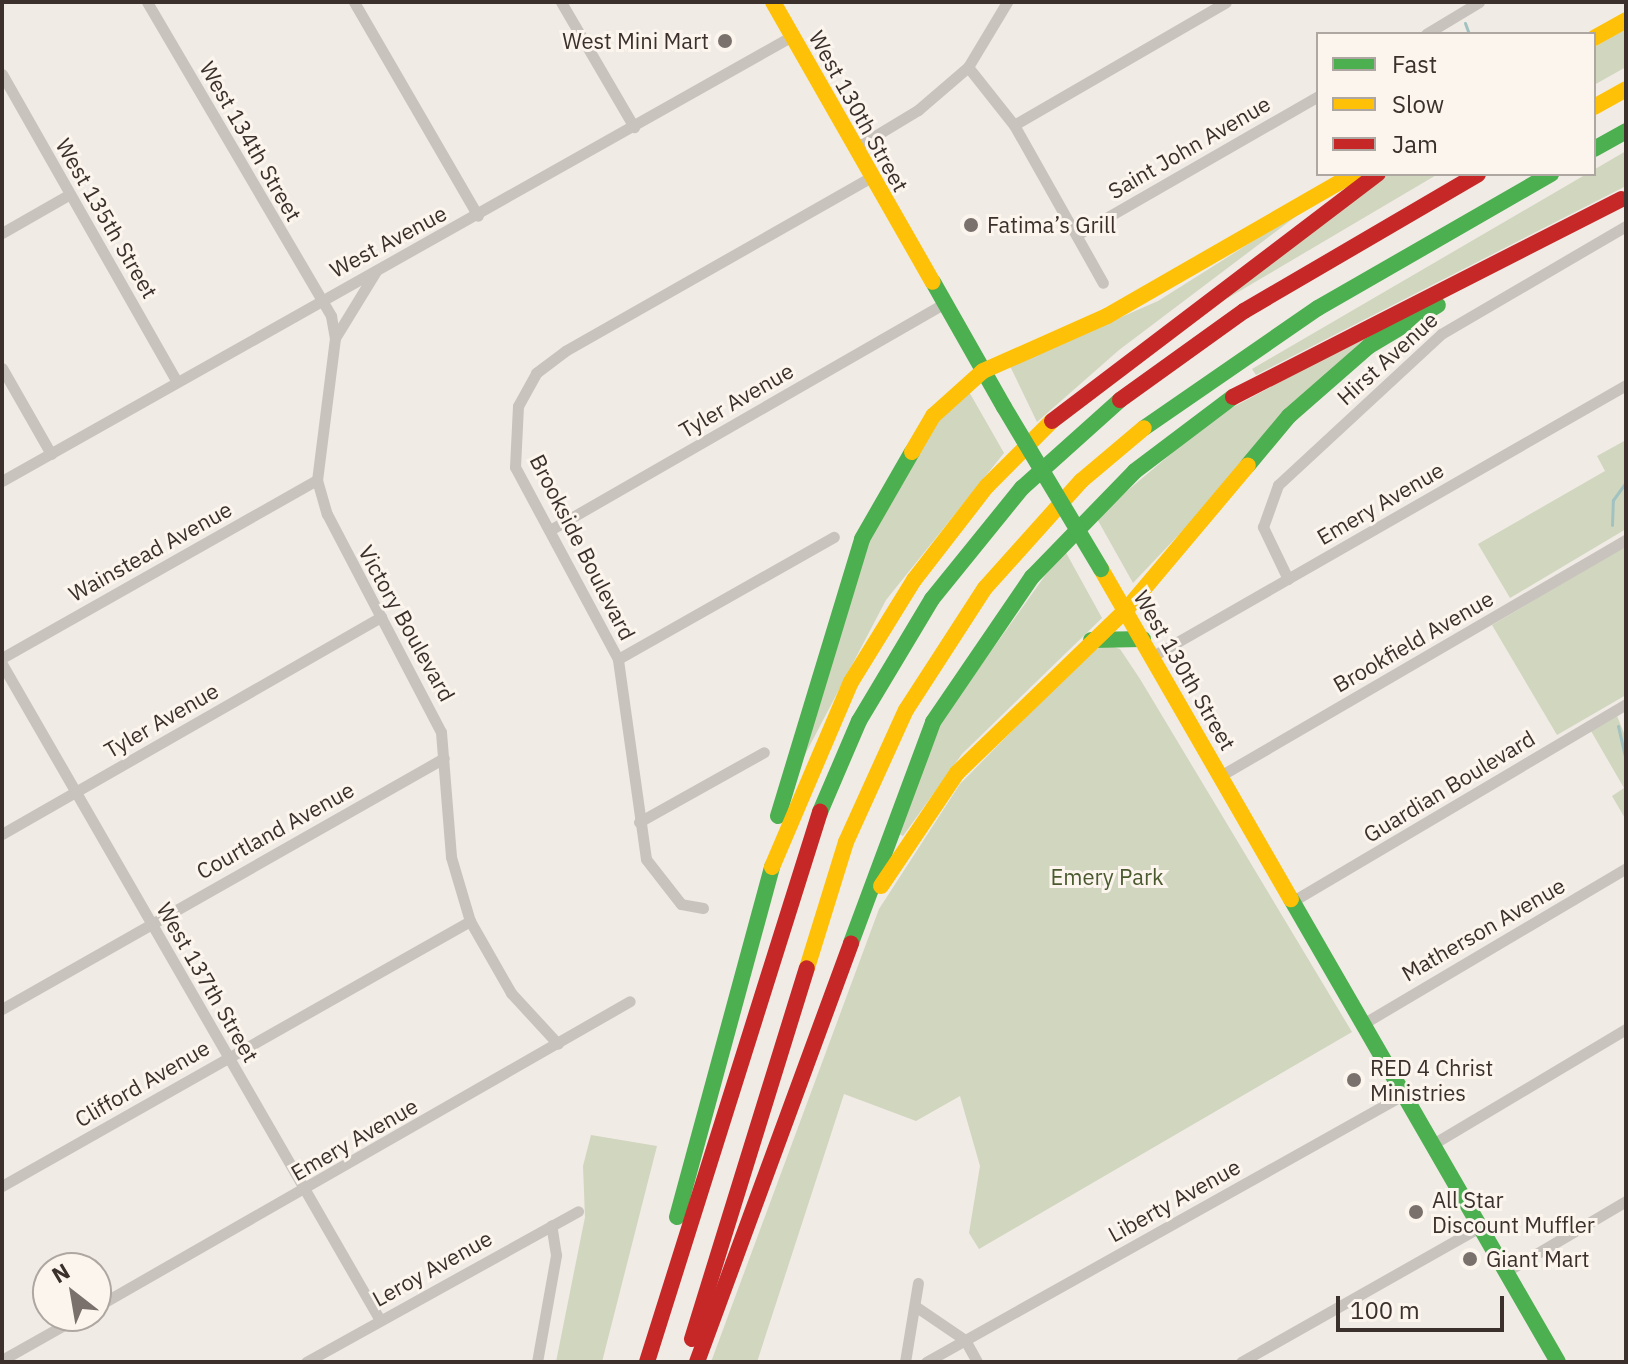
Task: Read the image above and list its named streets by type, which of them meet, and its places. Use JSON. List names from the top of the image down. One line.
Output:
{"streets":{"main road":["West 130th Street"],"street":["West 134th Street","Saint John Avenue","West 135th Street","West Avenue","Hirst Avenue","Tyler Avenue","Emery Avenue","Brookside Boulevard","Wainstead Avenue","Victory Boulevard","Brookfield Avenue","Guardian Boulevard","Courtland Avenue","Matherson Avenue","West 137th Street","Clifford Avenue","Liberty Avenue","Leroy Avenue"]},"crossings":[["West 130th Street","West Avenue"],["West 130th Street","Tyler Avenue"],["West 130th Street","Emery Avenue"],["West 130th Street","Brookside Boulevard"],["West 130th Street","Brookfield Avenue"],["West 130th Street","Guardian Boulevard"],["West 130th Street","Matherson Avenue"],["West 130th Street","Liberty Avenue"],["West 134th Street","West Avenue"],["West 134th Street","Victory Boulevard"],["West 135th Street","West Avenue"],["West Avenue","Victory Boulevard"],["Hirst Avenue","Emery Avenue"],["Tyler Avenue","Brookside Boulevard"],["Tyler Avenue","Victory Boulevard"],["Tyler Avenue","West 137th Street"],["Emery Avenue","Victory Boulevard"],["Emery Avenue","West 137th Street"],["Wainstead Avenue","Victory Boulevard"],["Victory Boulevard","Courtland Avenue"],["Victory Boulevard","Clifford Avenue"],["Courtland Avenue","West 137th Street"],["West 137th Street","Clifford Avenue"],["West 137th Street","Leroy Avenue"]],"parks":["Emery Park"],"places":["West Mini Mart","Fatima’s Grill","RED 4 Christ Ministries","All Star Discount Muffler","Giant Mart"],"legend":["Fast","Slow","Jam"],"scale_bar":"100 m","north":"top left"}
